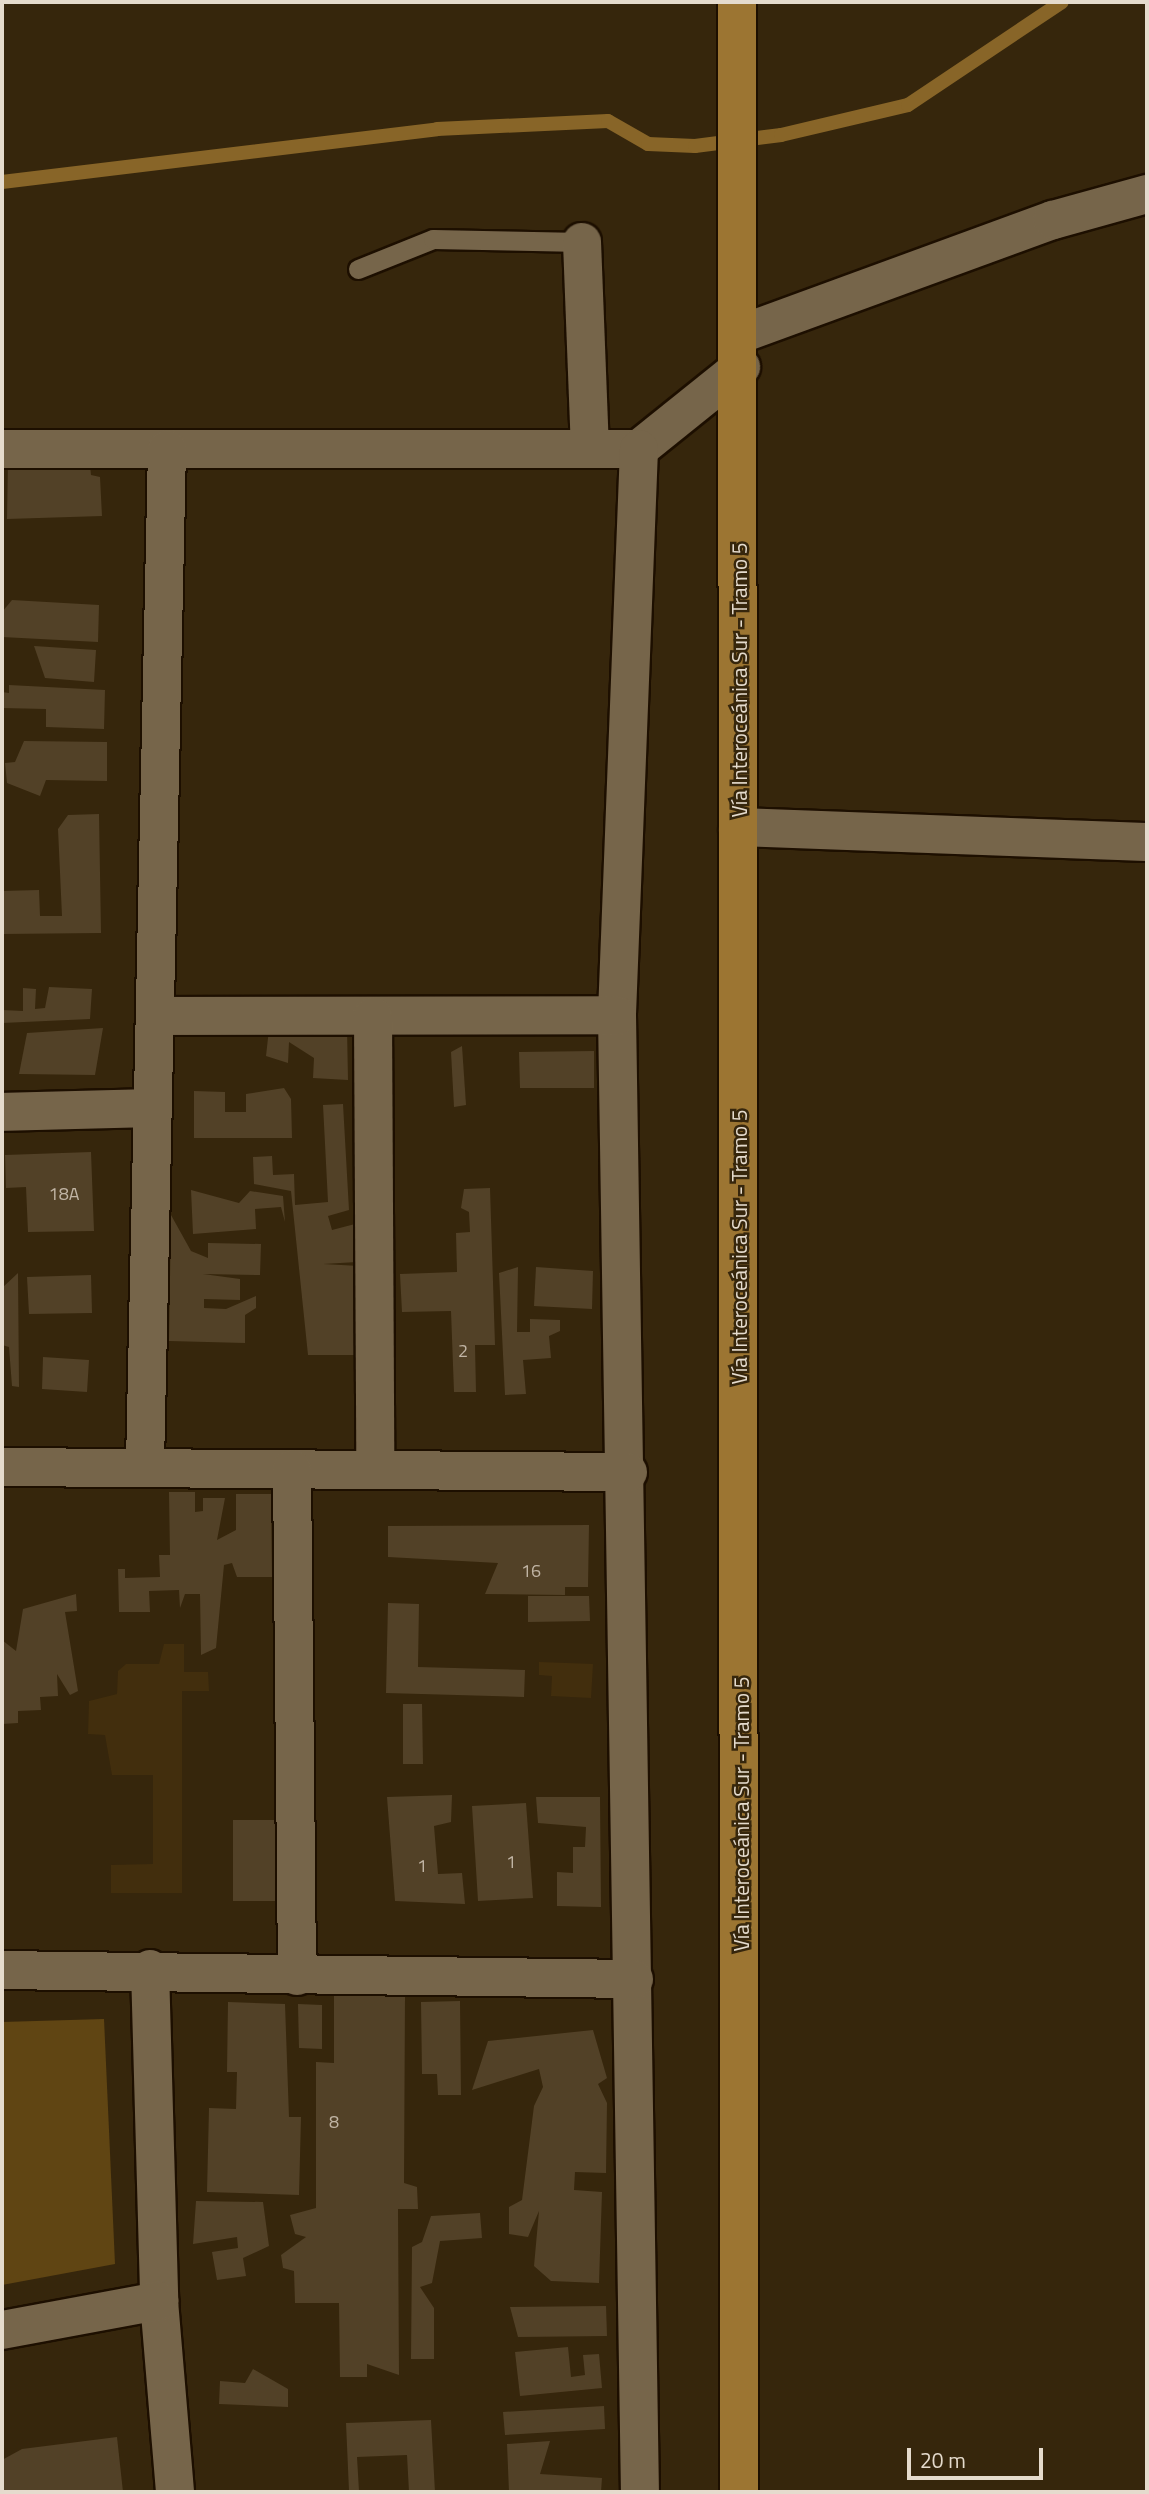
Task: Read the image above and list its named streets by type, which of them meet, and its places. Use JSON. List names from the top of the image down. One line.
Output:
{"streets":{"highway":["Vía Interoceánica Sur - Tramo 5"]},"house_numbers":["18A","2","16","1","1","8"],"scale_bar":"20 m"}
